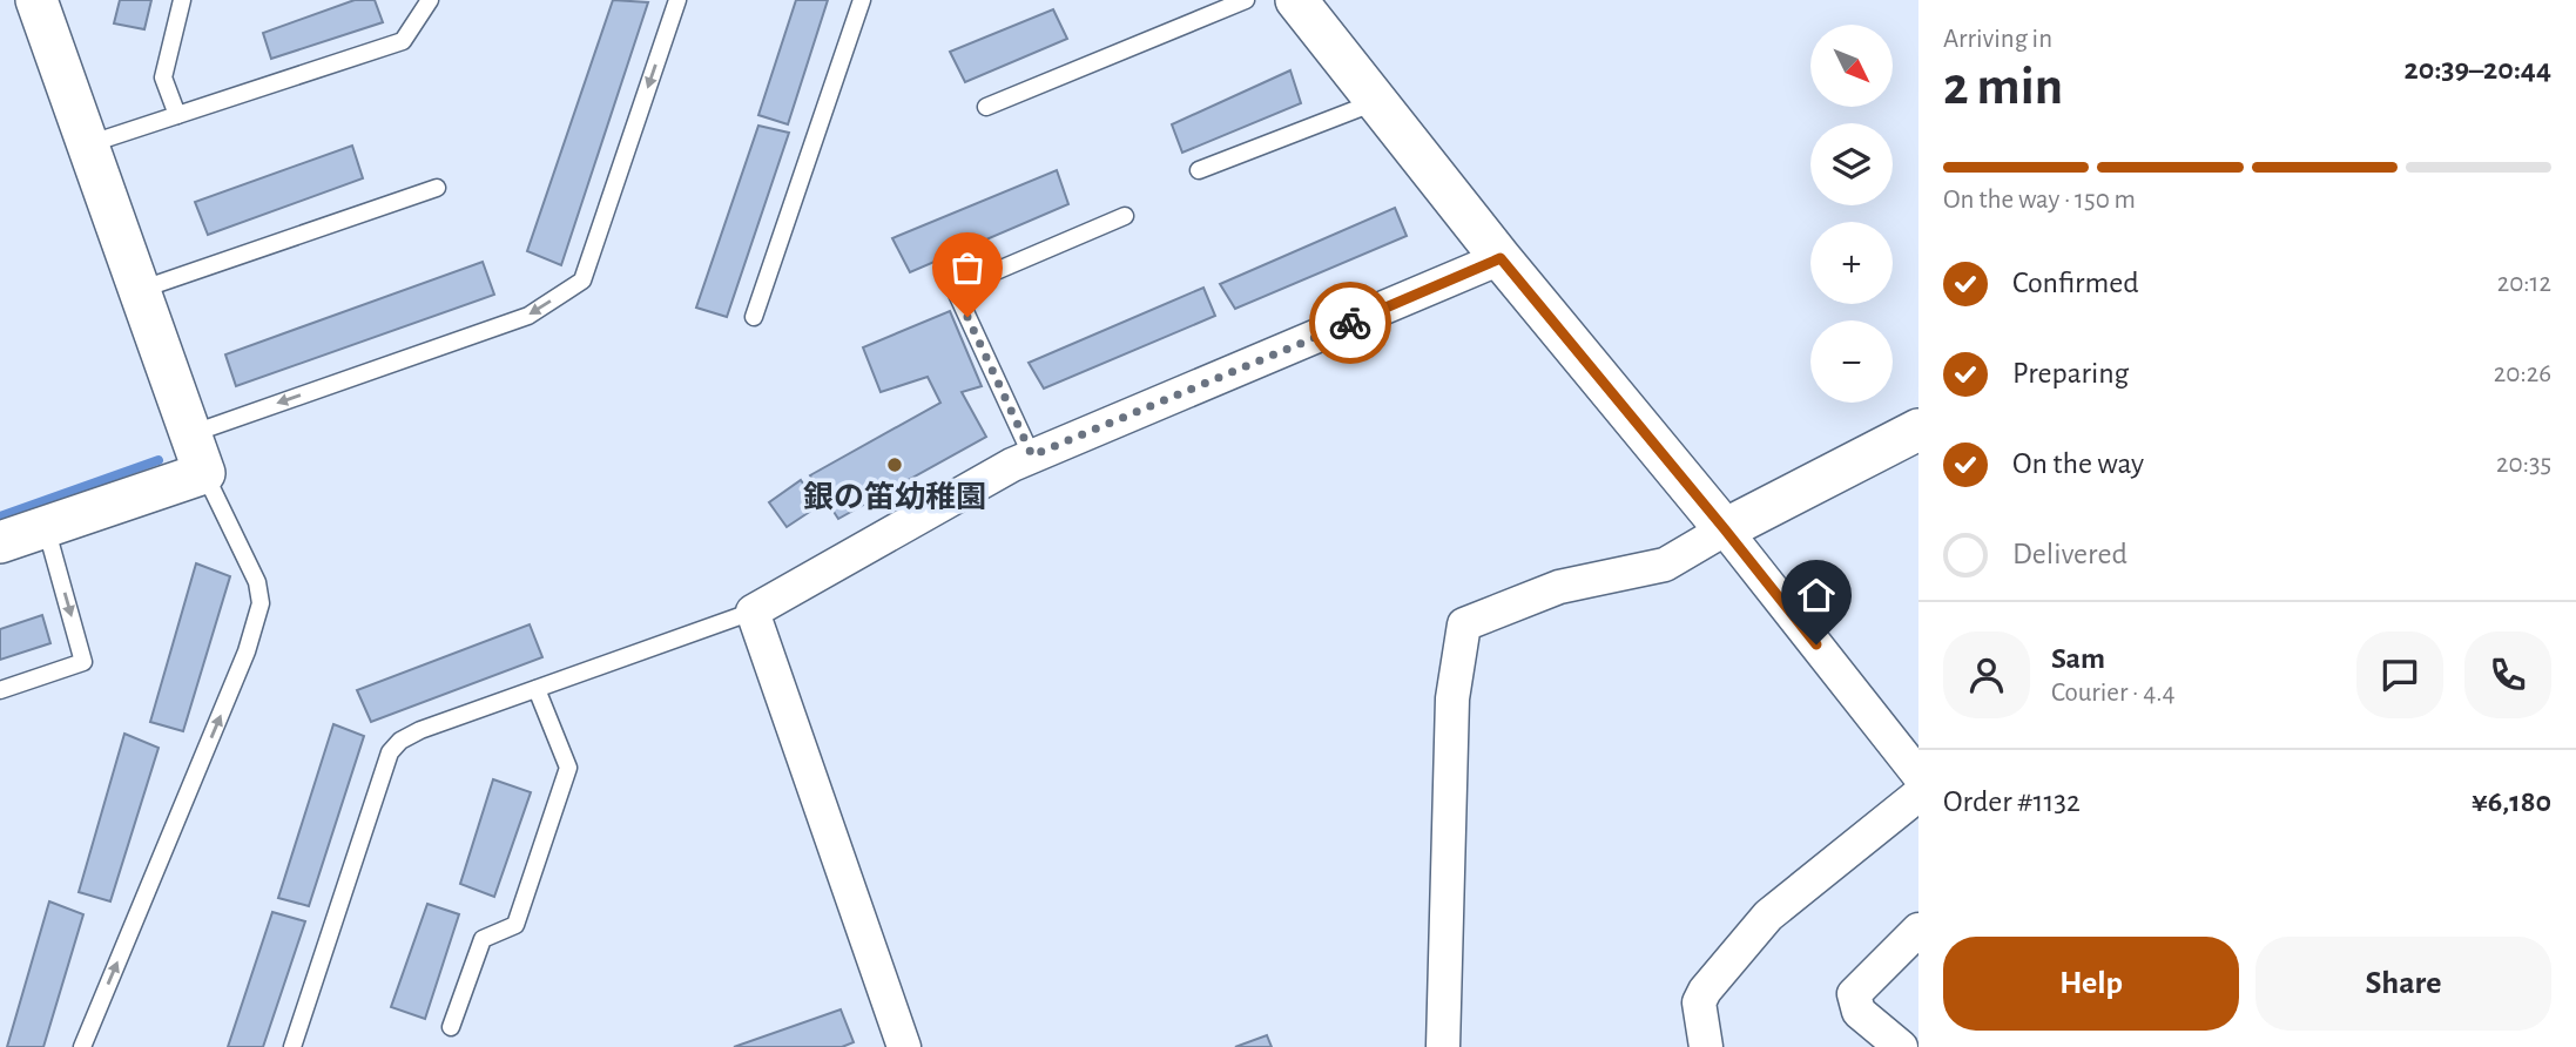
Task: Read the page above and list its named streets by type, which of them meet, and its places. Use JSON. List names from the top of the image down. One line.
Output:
{"places":["銀の笛幼稚園"],"north":"bottom right","page":{"heading":["2 min","Arriving in","20:39–20:44"],"panel":["Sam","Courier · 4.4","Order #1132","¥6,180"],"map_buttons":["+","−"],"bar":"On the way · 150 m","list":[["Confirmed","20:12"],["Preparing","20:26"],["On the way","20:35"],"Delivered"],"buttons":["Help","Share"]}}
